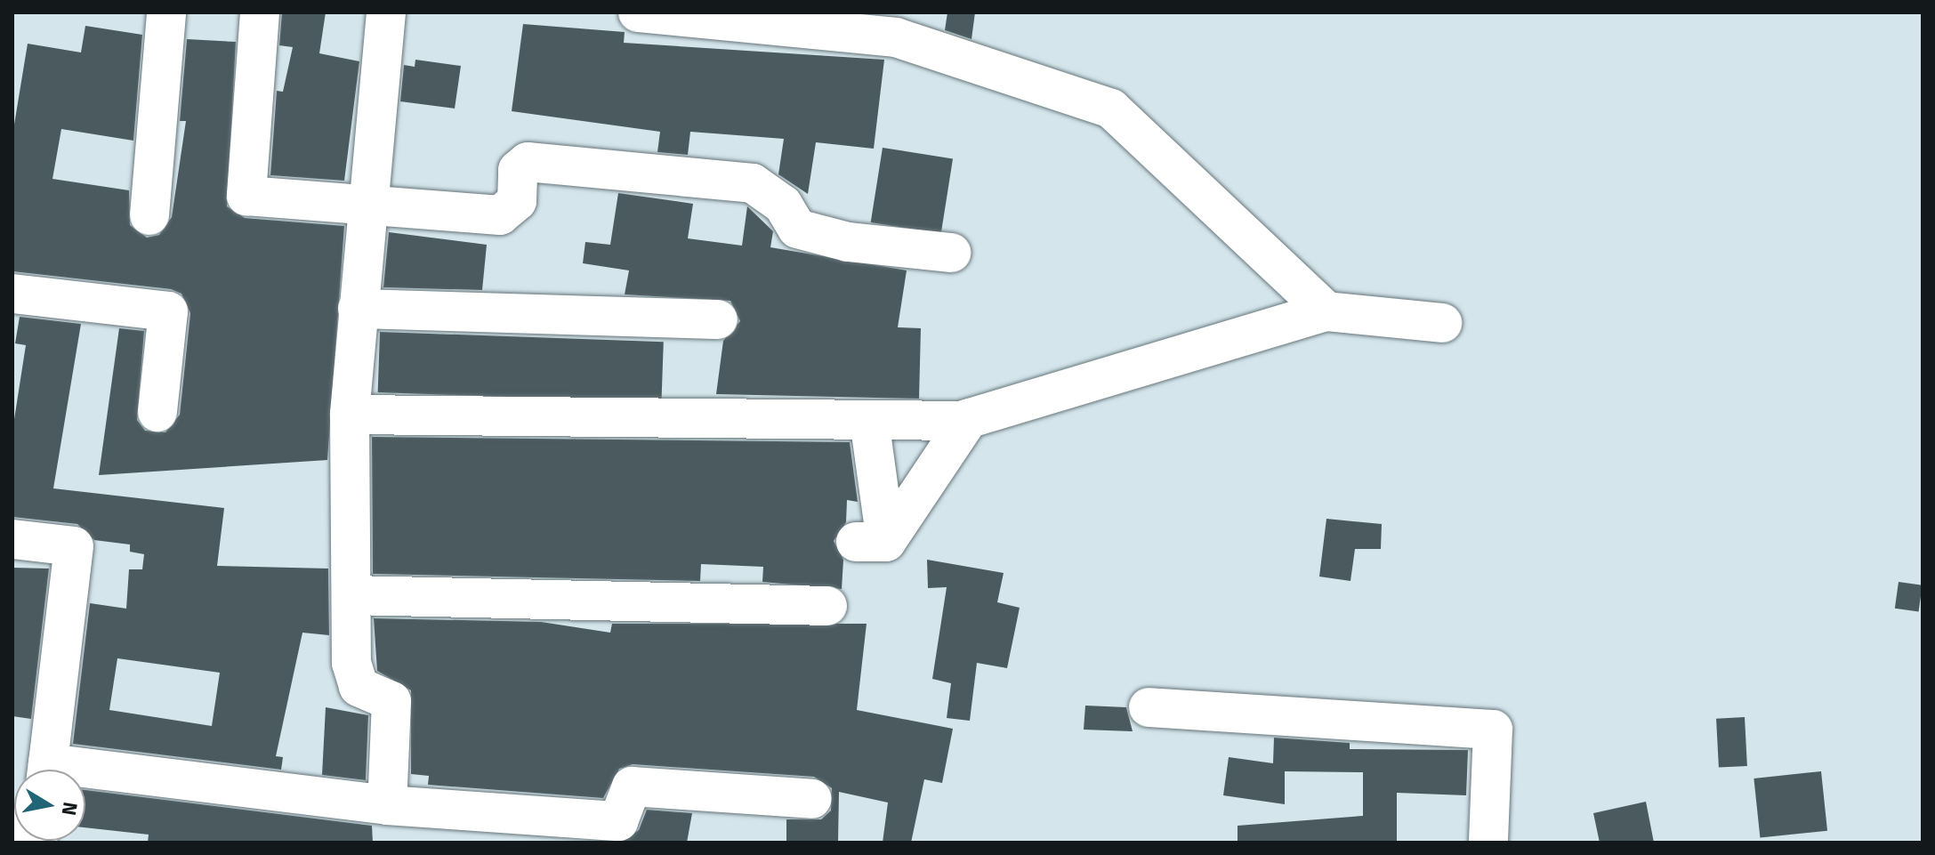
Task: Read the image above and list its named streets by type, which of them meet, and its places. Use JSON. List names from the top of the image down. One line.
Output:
{"north":"right"}
